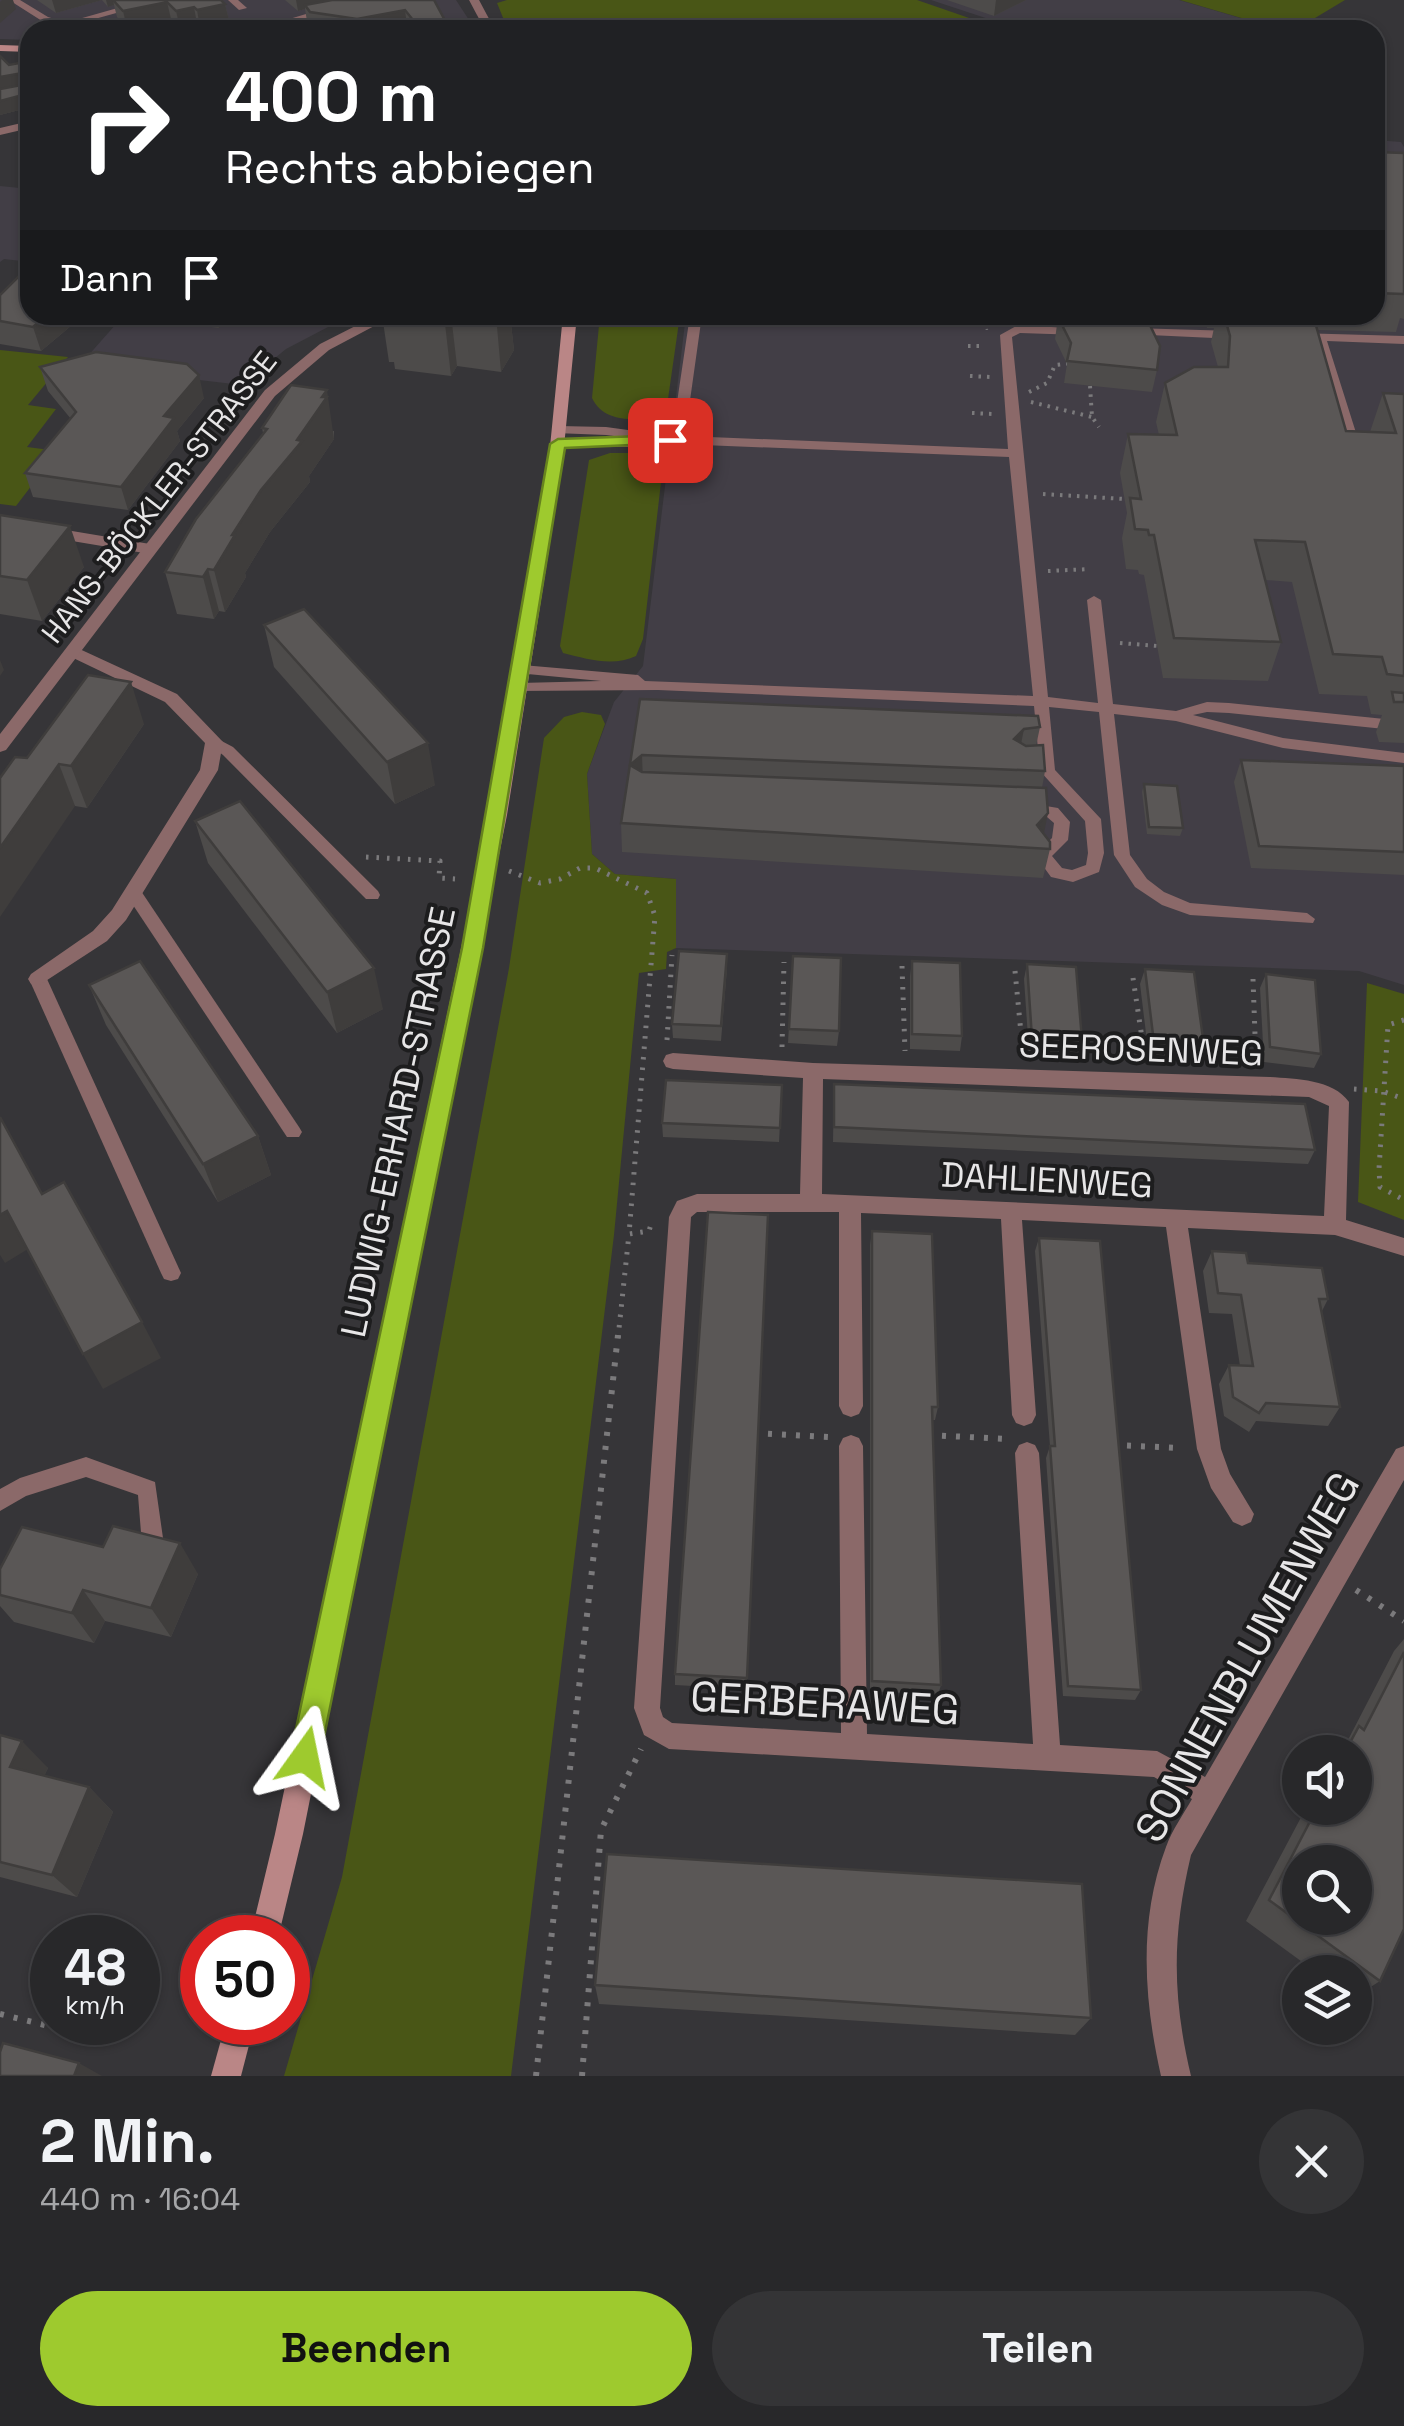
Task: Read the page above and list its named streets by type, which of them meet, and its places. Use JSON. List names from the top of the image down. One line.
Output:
{"streets":{"main road":["LUDWIG-ERHARD-STRASSE"],"street":["HANS-BÖCKLER-STRASSE","SEEROSENWEG","DAHLIENWEG","SONNENBLUMENWEG","GERBERAWEG"]},"crossings":[["DAHLIENWEG","GERBERAWEG"],["SONNENBLUMENWEG","GERBERAWEG"]],"page":{"turn":["400 m","Rechts abbiegen"],"then":"Dann","speed":"48 km/h","limit":"50","heading":["2 Min.","440 m · 16:04"],"buttons":["Beenden","Teilen"]}}
